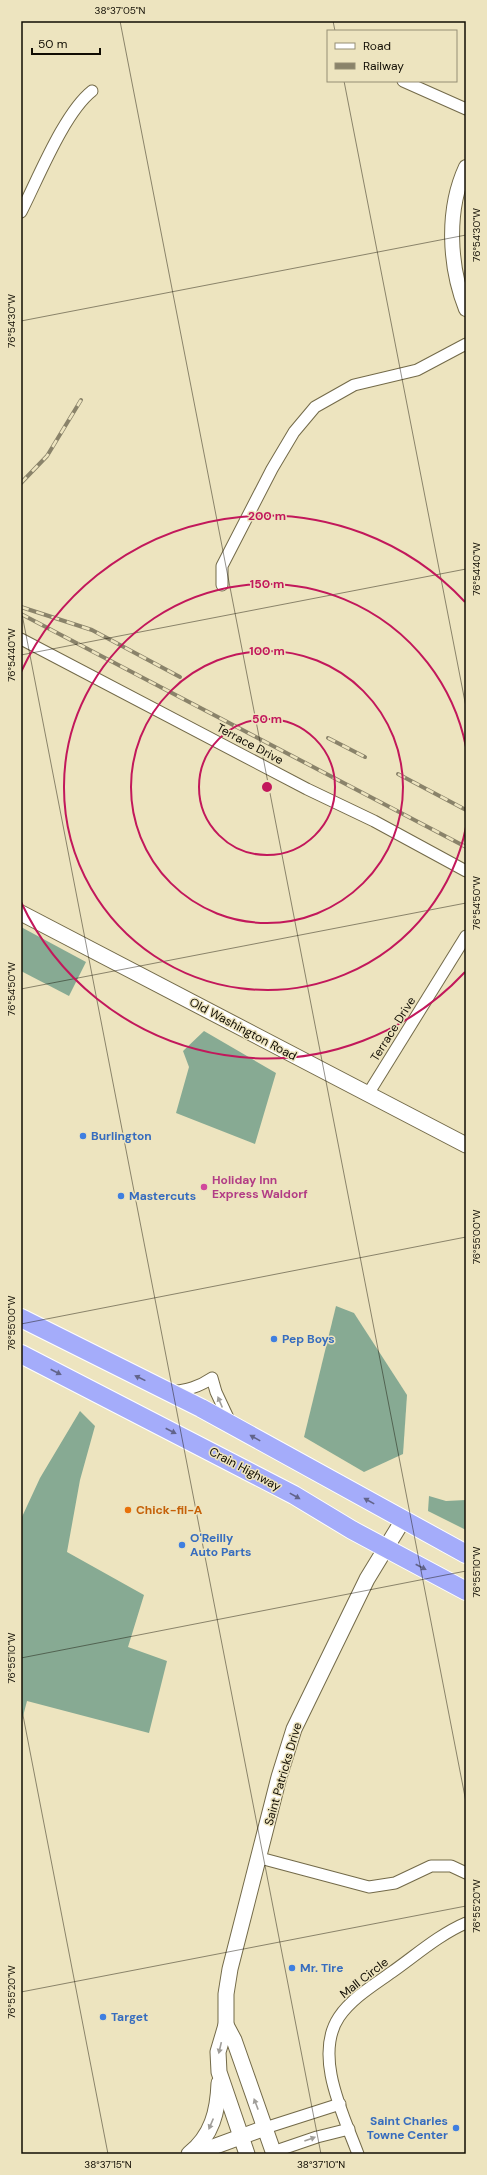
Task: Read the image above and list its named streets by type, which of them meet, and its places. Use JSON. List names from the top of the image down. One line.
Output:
{"streets":{"highway":["Crain Highway"],"main road":["Old Washington Road","Saint Patricks Drive"],"street":["Terrace Drive","Mall Circle"]},"crossings":[["Terrace Drive","Old Washington Road"],["Crain Highway","Saint Patricks Drive"]],"places":["Burlington","Holiday Inn Express Waldorf","Mastercuts","Pep Boys","Chick-fil-A","O'Reilly Auto Parts","Mr. Tire","Target","Saint Charles Towne Center"],"legend":["Road","Railway"],"scale_bar":"50 m","coordinates":["38°37'05\"N","76°54'30\"W","76°54'40\"W","76°54'50\"W","76°55'00\"W","76°55'10\"W","76°55'20\"W","38°37'15\"N","38°37'10\"N"],"rings":["200 m","150 m","100 m","50 m"]}
